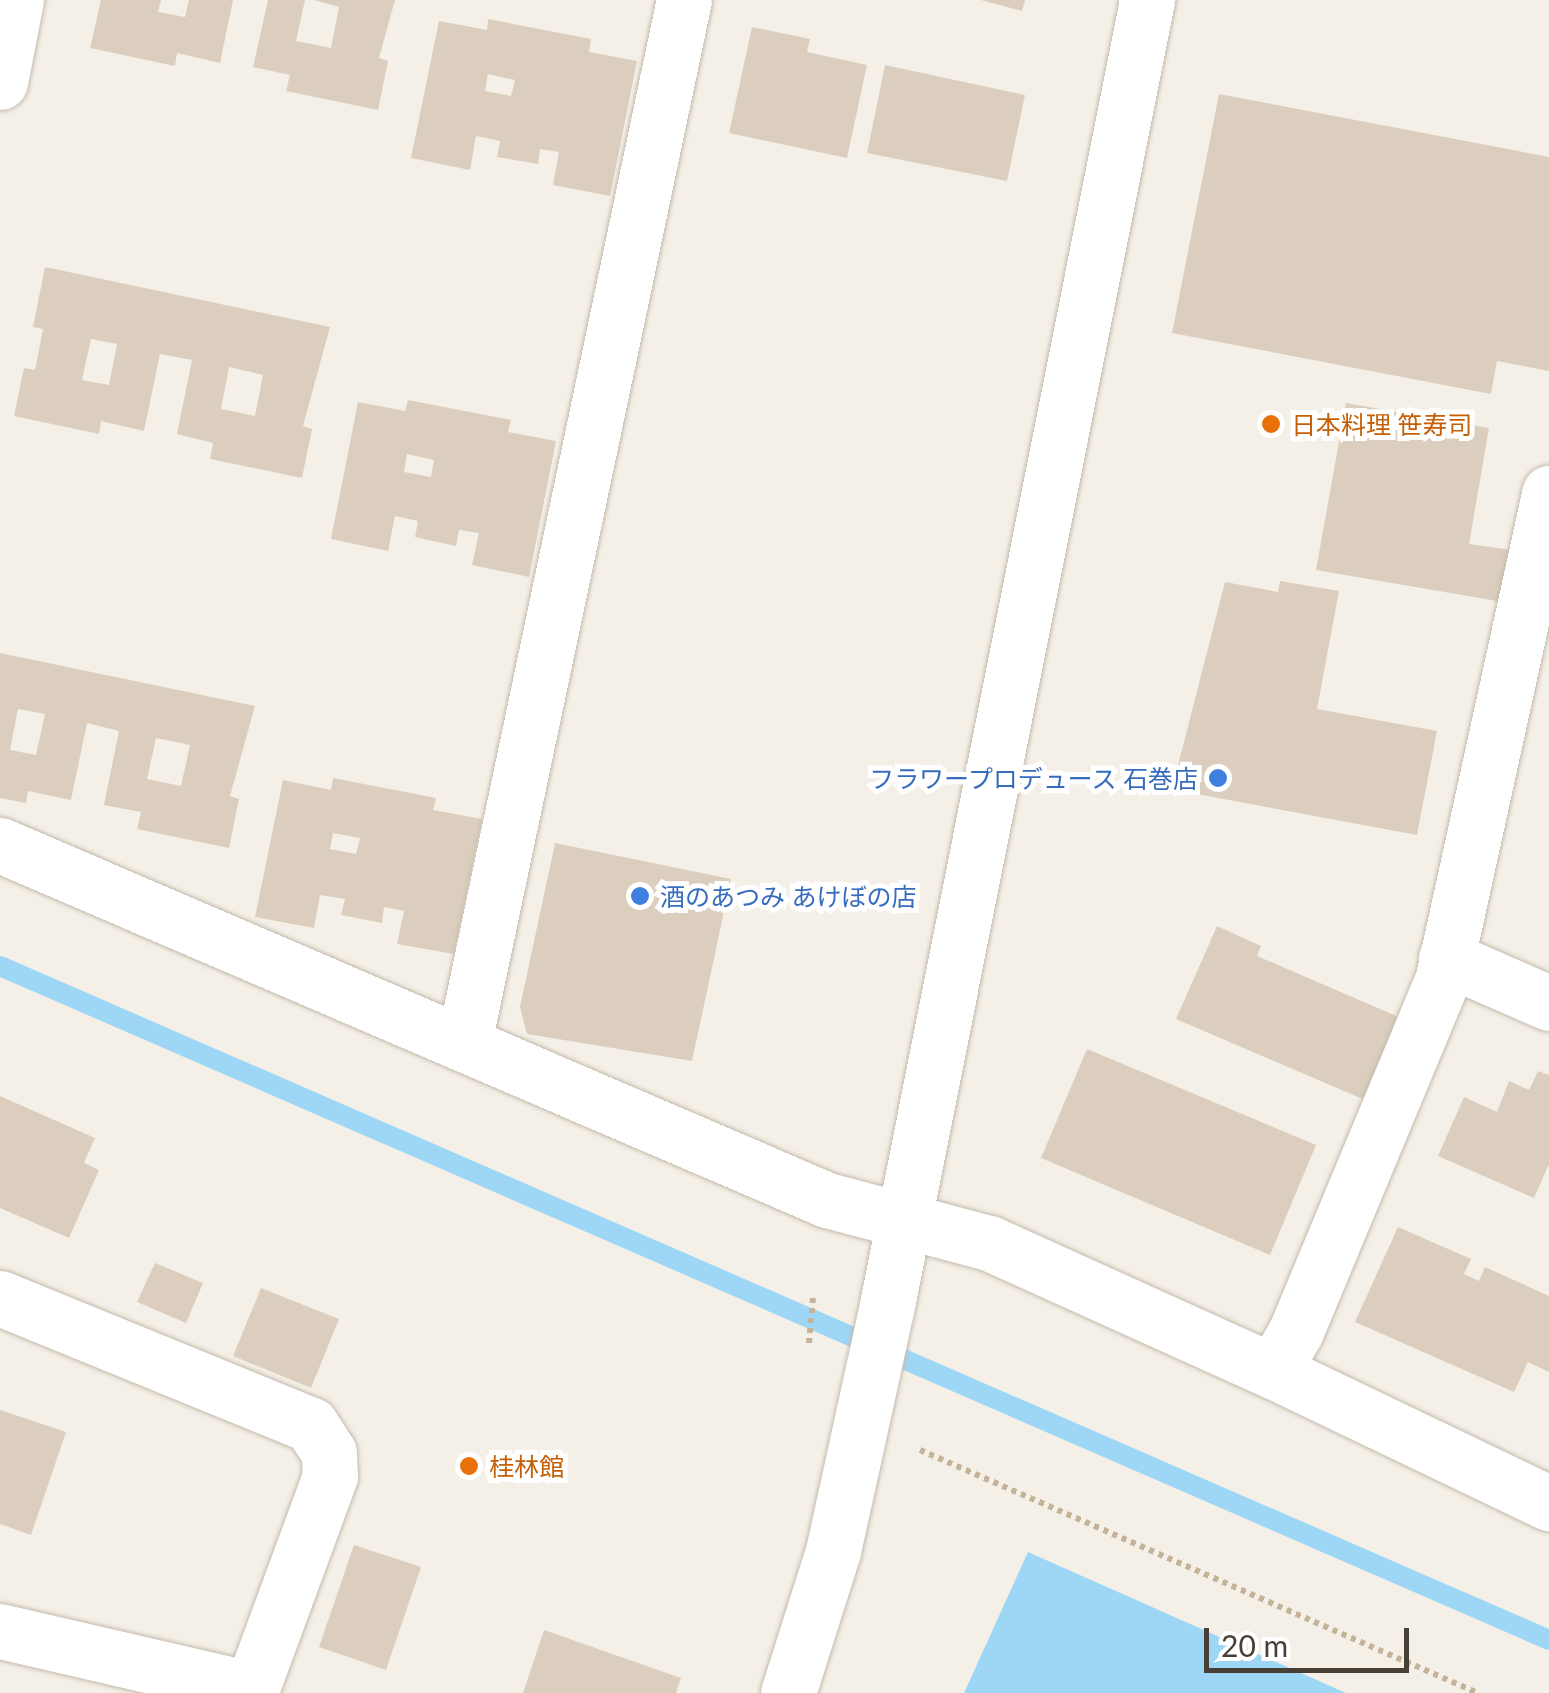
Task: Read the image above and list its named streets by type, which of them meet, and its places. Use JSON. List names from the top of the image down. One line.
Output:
{"places":["日本料理 笹寿司","フラワープロデュース 石巻店","酒のあつみ あけぼの店","桂林館"],"scale_bar":"20 m"}
